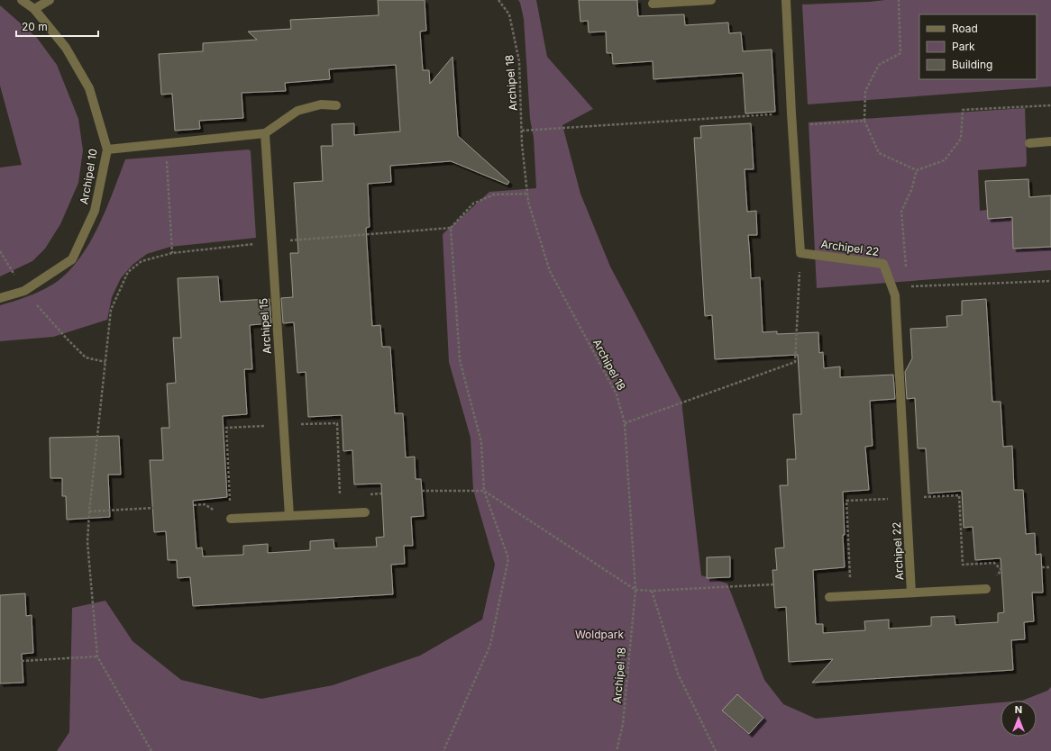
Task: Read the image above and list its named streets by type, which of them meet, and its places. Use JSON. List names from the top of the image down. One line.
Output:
{"streets":{"street":["Archipel 10","Archipel 22","Archipel 15"],"path":["Archipel 18"]},"parks":["Woldpark"],"legend":["Road","Park","Building"],"scale_bar":"20 m","north":"top"}
